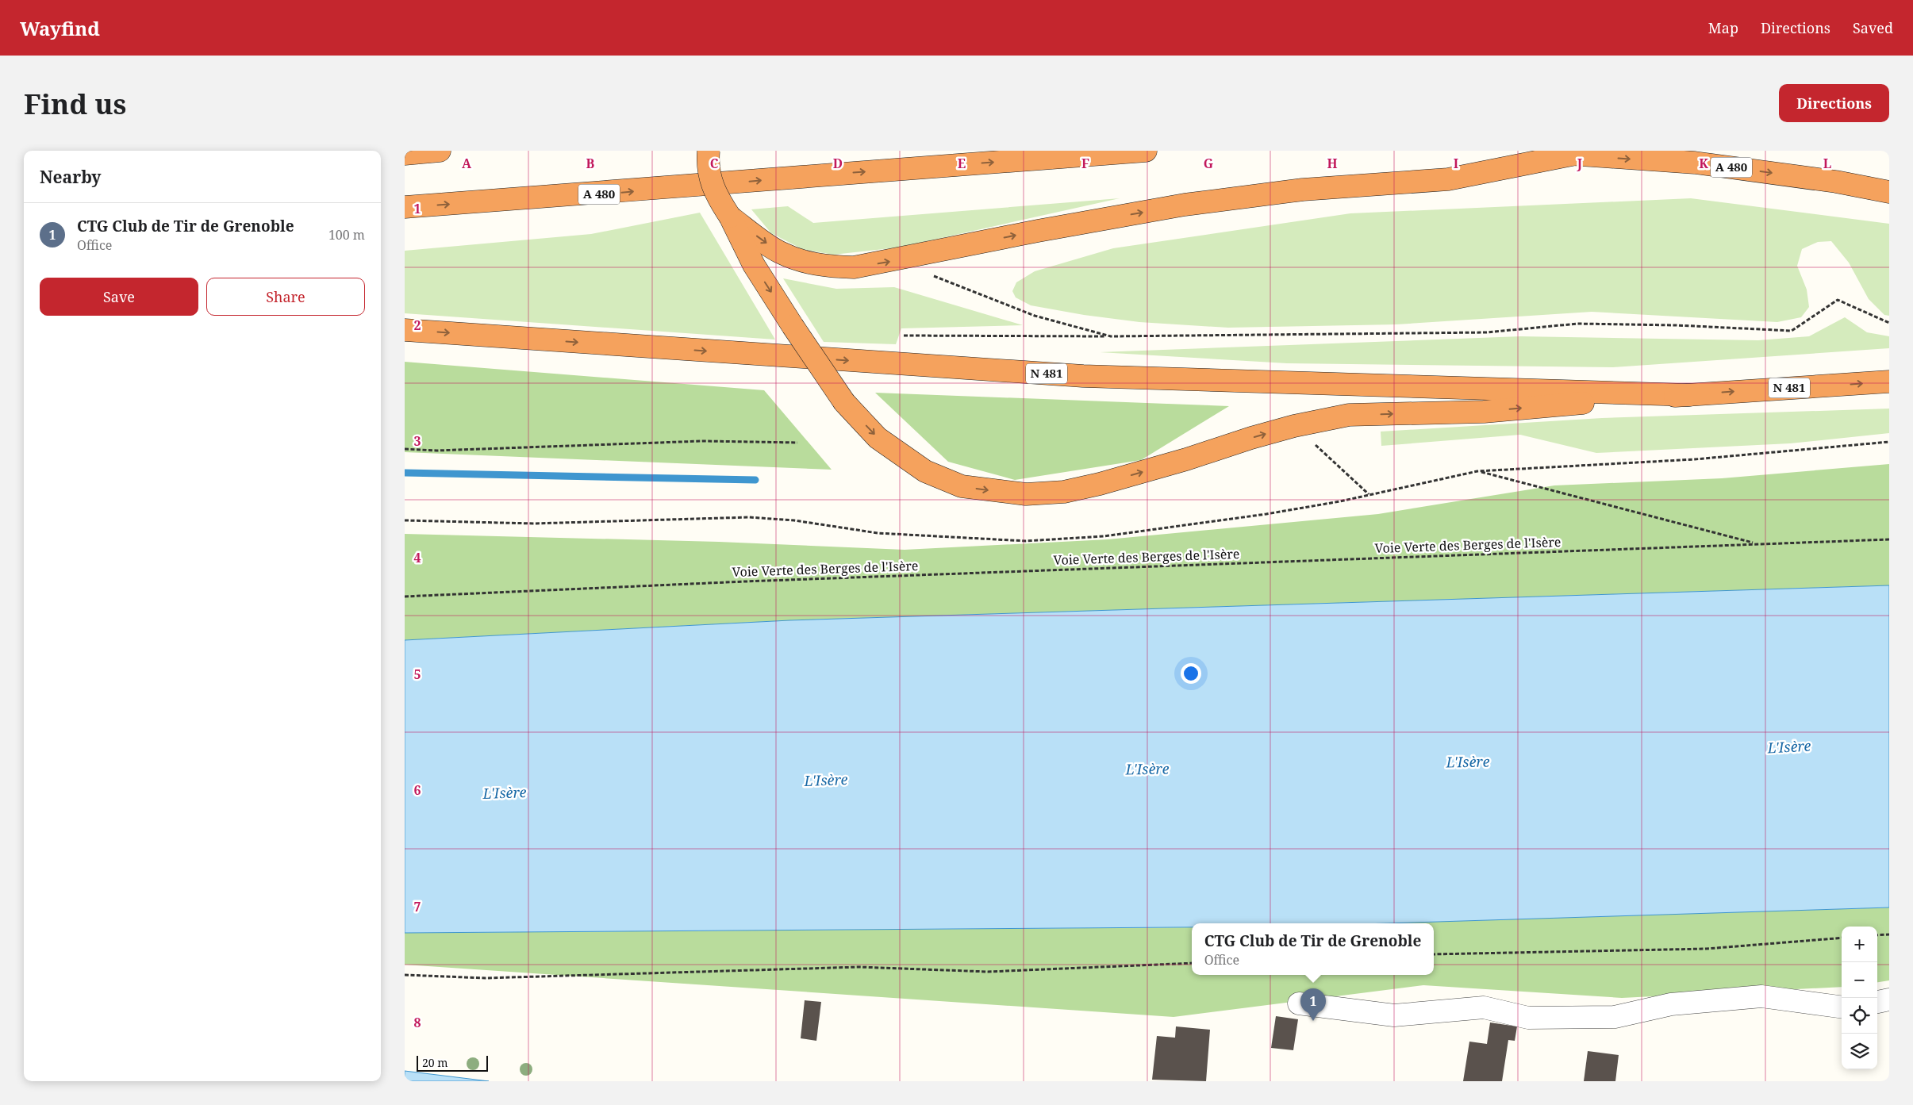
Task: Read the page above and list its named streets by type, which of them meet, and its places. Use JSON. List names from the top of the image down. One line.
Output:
{"streets":{"highway":["A 480","N 481"],"path":["Voie Verte des Berges de l'Isère"]},"water":["L'Isère"],"scale_bar":"20 m","page":{"header":"Wayfind","nav":["Map","Directions","Saved"],"buttons":["Directions",["Save","Share"]],"title":"Find us","heading":"Nearby","list":[{"mark":"1","name":"CTG Club de Tir de Grenoble","note":"Office","value":"100 m"}],"popup":["CTG Club de Tir de Grenoble","Office"],"map_buttons":["+","−"],"pins":"1","scale":"20 m"},"grid":{"columns":["A","B","C","D","E","F","G","H","I","J","K","L"],"rows":["1","2","3","4","5","6","7","8"]}}
